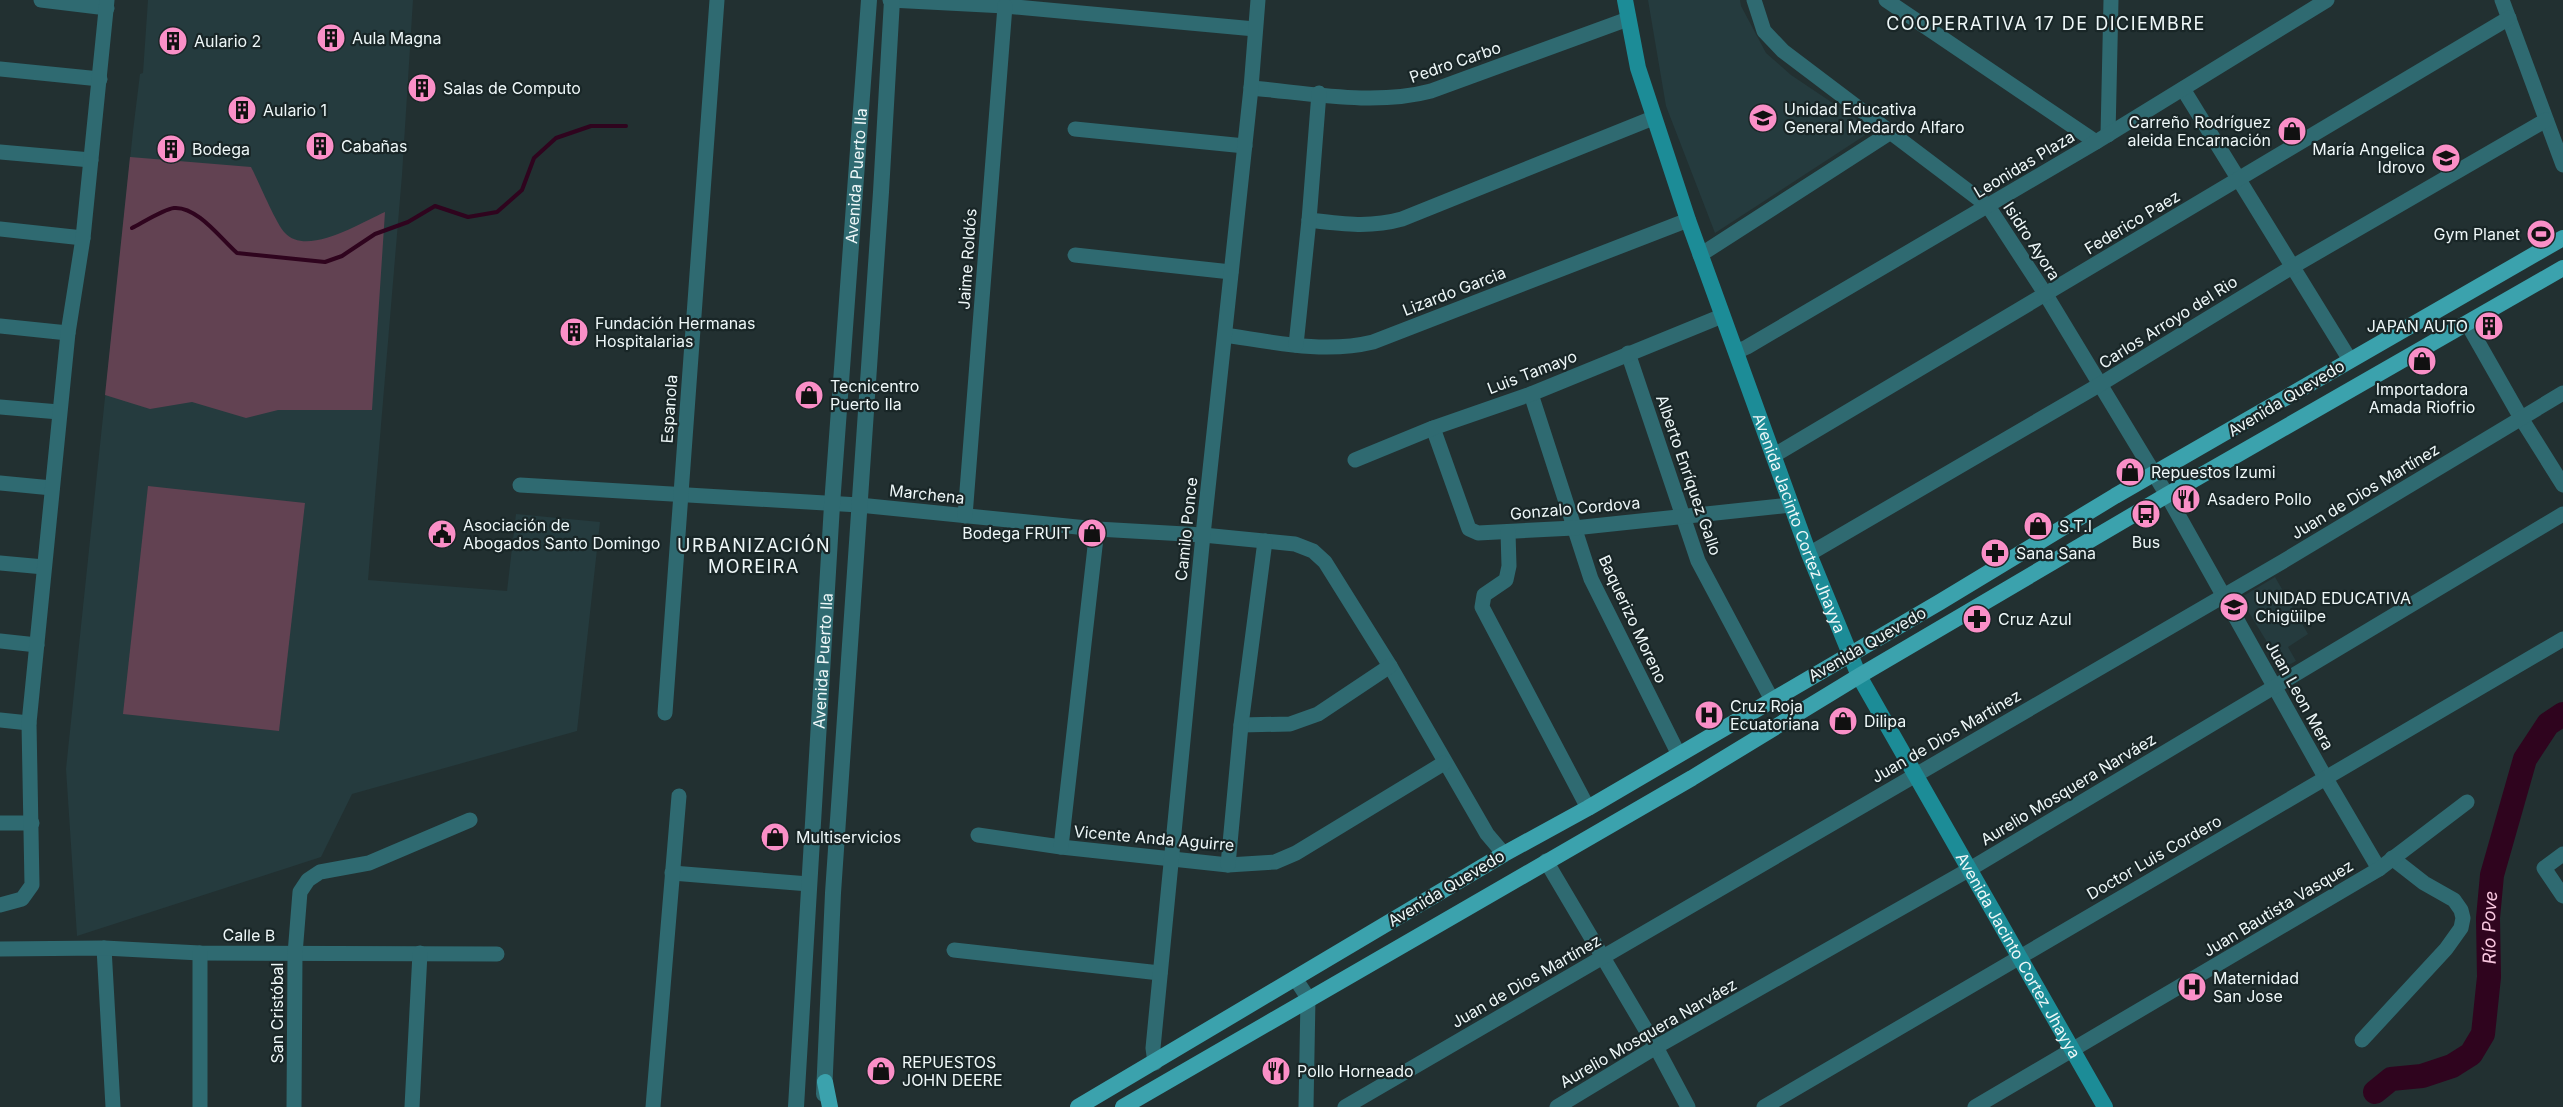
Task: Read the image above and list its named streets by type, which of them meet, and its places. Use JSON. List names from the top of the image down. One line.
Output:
{"streets":{"main road":["Avenida Quevedo","Avenida Jacinto Cortez Jhayya"],"street":["Pedro Carbo","Leonidas Plaza","Avenida Puerto Ila","Federico Paez","Isidro Ayora","Jaime Roldós","Lizardo Garcia","Carlos Arroyo del Rio","Luis Tamayo","Espanola","Alberto Enríquez Gallo","Juan de Dios Martínez","Marchena","Gonzalo Cordova","Camilo Ponce","Baquerizo Moreno","Juan Leon Mera","Aurelio Mosquera Narváez","Vicente Anda Aguirre","Doctor Luis Cordero","Juan Bautista Vasquez","Calle B","San Cristóbal"]},"crossings":[["Pedro Carbo","Avenida Jacinto Cortez Jhayya"],["Pedro Carbo","Camilo Ponce"],["Leonidas Plaza","Isidro Ayora"],["Leonidas Plaza","Avenida Jacinto Cortez Jhayya"],["Avenida Puerto Ila","Marchena"],["Federico Paez","Isidro Ayora"],["Federico Paez","Avenida Jacinto Cortez Jhayya"],["Isidro Ayora","Carlos Arroyo del Rio"],["Isidro Ayora","Avenida Quevedo"],["Isidro Ayora","Juan Leon Mera"],["Jaime Roldós","Marchena"],["Lizardo Garcia","Avenida Jacinto Cortez Jhayya"],["Lizardo Garcia","Camilo Ponce"],["Carlos Arroyo del Rio","Avenida Jacinto Cortez Jhayya"],["Luis Tamayo","Alberto Enríquez Gallo"],["Luis Tamayo","Gonzalo Cordova"],["Luis Tamayo","Avenida Jacinto Cortez Jhayya"],["Luis Tamayo","Baquerizo Moreno"],["Avenida Quevedo","Alberto Enríquez Gallo"],["Avenida Quevedo","Avenida Jacinto Cortez Jhayya"],["Avenida Quevedo","Camilo Ponce"],["Avenida Quevedo","Baquerizo Moreno"],["Avenida Quevedo","Juan Leon Mera"],["Espanola","Marchena"],["Alberto Enríquez Gallo","Gonzalo Cordova"],["Juan de Dios Martínez","Avenida Jacinto Cortez Jhayya"],["Juan de Dios Martínez","Juan Leon Mera"],["Marchena","Camilo Ponce"],["Gonzalo Cordova","Avenida Jacinto Cortez Jhayya"],["Gonzalo Cordova","Baquerizo Moreno"],["Avenida Jacinto Cortez Jhayya","Aurelio Mosquera Narváez"],["Avenida Jacinto Cortez Jhayya","Doctor Luis Cordero"],["Avenida Jacinto Cortez Jhayya","Juan Bautista Vasquez"],["Camilo Ponce","Vicente Anda Aguirre"],["Juan Leon Mera","Aurelio Mosquera Narváez"],["Juan Leon Mera","Doctor Luis Cordero"],["Juan Leon Mera","Juan Bautista Vasquez"],["Calle B","San Cristóbal"]],"districts":["COOPERATIVA 17 DE DICIEMBRE","URBANIZACIÓN MOREIRA"],"water":["Río Pove"],"places":{"building":["Aula Magna","Aulario 2","Salas de Computo","Aulario 1","Cabañas","Bodega","JAPAN AUTO","Fundación Hermanas Hospitalarias"],"school or university":["Unidad Educativa General Medardo Alfaro","María Angelica Idrovo","UNIDAD EDUCATIVA Chigüilpe"],"shop":["Carreño Rodríguez aleida Encarnación","Importadora Amada Riofrio","Tecnicentro Puerto Ila","Repuestos Izumi","S.T.I","Bodega FRUIT","Dilipa","Multiservicios","REPUESTOS JOHN DEERE"],"sports":["Gym Planet"],"restaurant":["Asadero Pollo","Pollo Horneado"],"bus stop":["Bus"],"public building":["Asociación de Abogados Santo Domingo"],"pharmacy":["Sana Sana","Cruz Azul"],"hospital":["Cruz Roja Ecuatoriana","Maternidad San Jose"]}}
